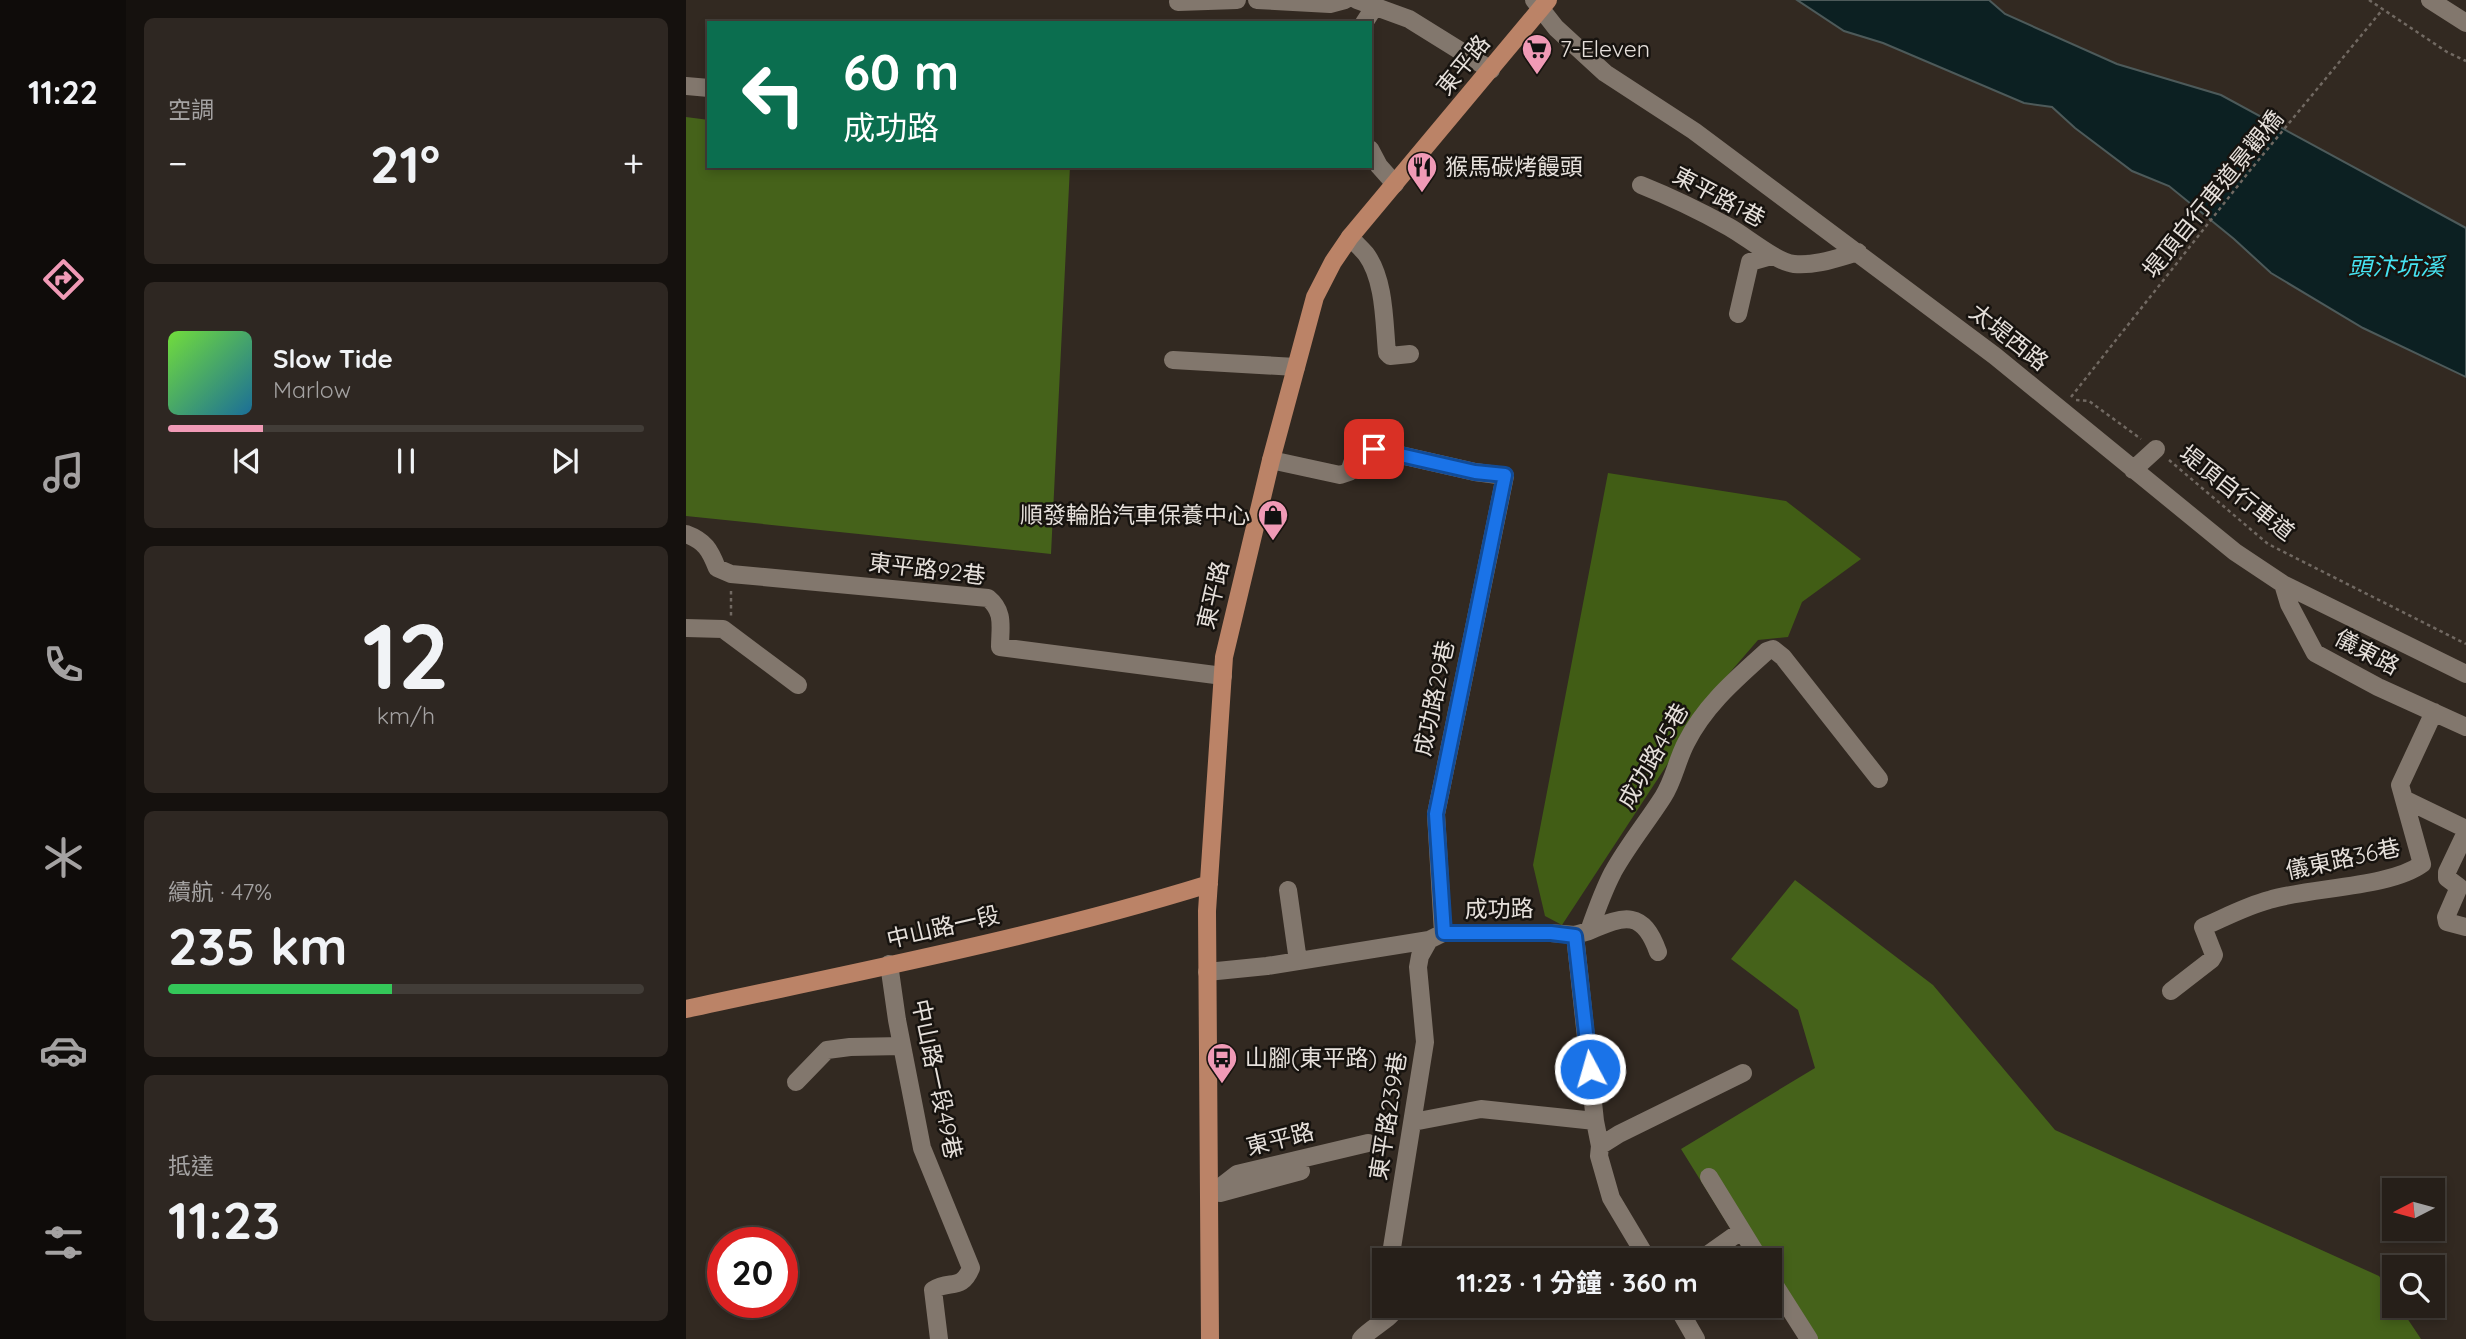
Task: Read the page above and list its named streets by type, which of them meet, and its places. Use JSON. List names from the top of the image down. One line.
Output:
{"streets":{"main road":["東平路","中山路一段"],"street":["東平路1巷","太堤西路","東平路92巷","儀東路","成功路29巷","成功路45巷","儀東路36巷","成功路","中山路一段49巷","東平路239巷"],"path":["堤頂自行車道景觀橋","堤頂自行車道"]},"crossings":[["東平路","太堤西路"],["東平路","東平路92巷"],["東平路","成功路29巷"],["東平路","成功路"],["東平路","中山路一段"],["堤頂自行車道景觀橋","堤頂自行車道"],["東平路1巷","太堤西路"],["太堤西路","儀東路"],["儀東路","儀東路36巷"],["成功路29巷","成功路"],["成功路29巷","東平路239巷"],["成功路45巷","成功路"],["成功路","東平路239巷"],["中山路一段","中山路一段49巷"]],"water":["頭汴坑溪"],"places":{"supermarket":["7-Eleven"],"restaurant":["猴馬碳烤饅頭"],"shop":["順發輪胎汽車保養中心"],"bus stop":["山腳(東平路)"]},"north":"left","page":{"tabs":"11:22","tile":["空調",["12","km/h"],["續航 · 47%","235 km"],["抵達","11:23"]],"turn":["60 m","成功路"],"heat":["−","21°","+"],"song":["Slow Tide","Marlow"],"limit":"20","trip":"11:23 · 1 分鐘 · 360 m"}}
